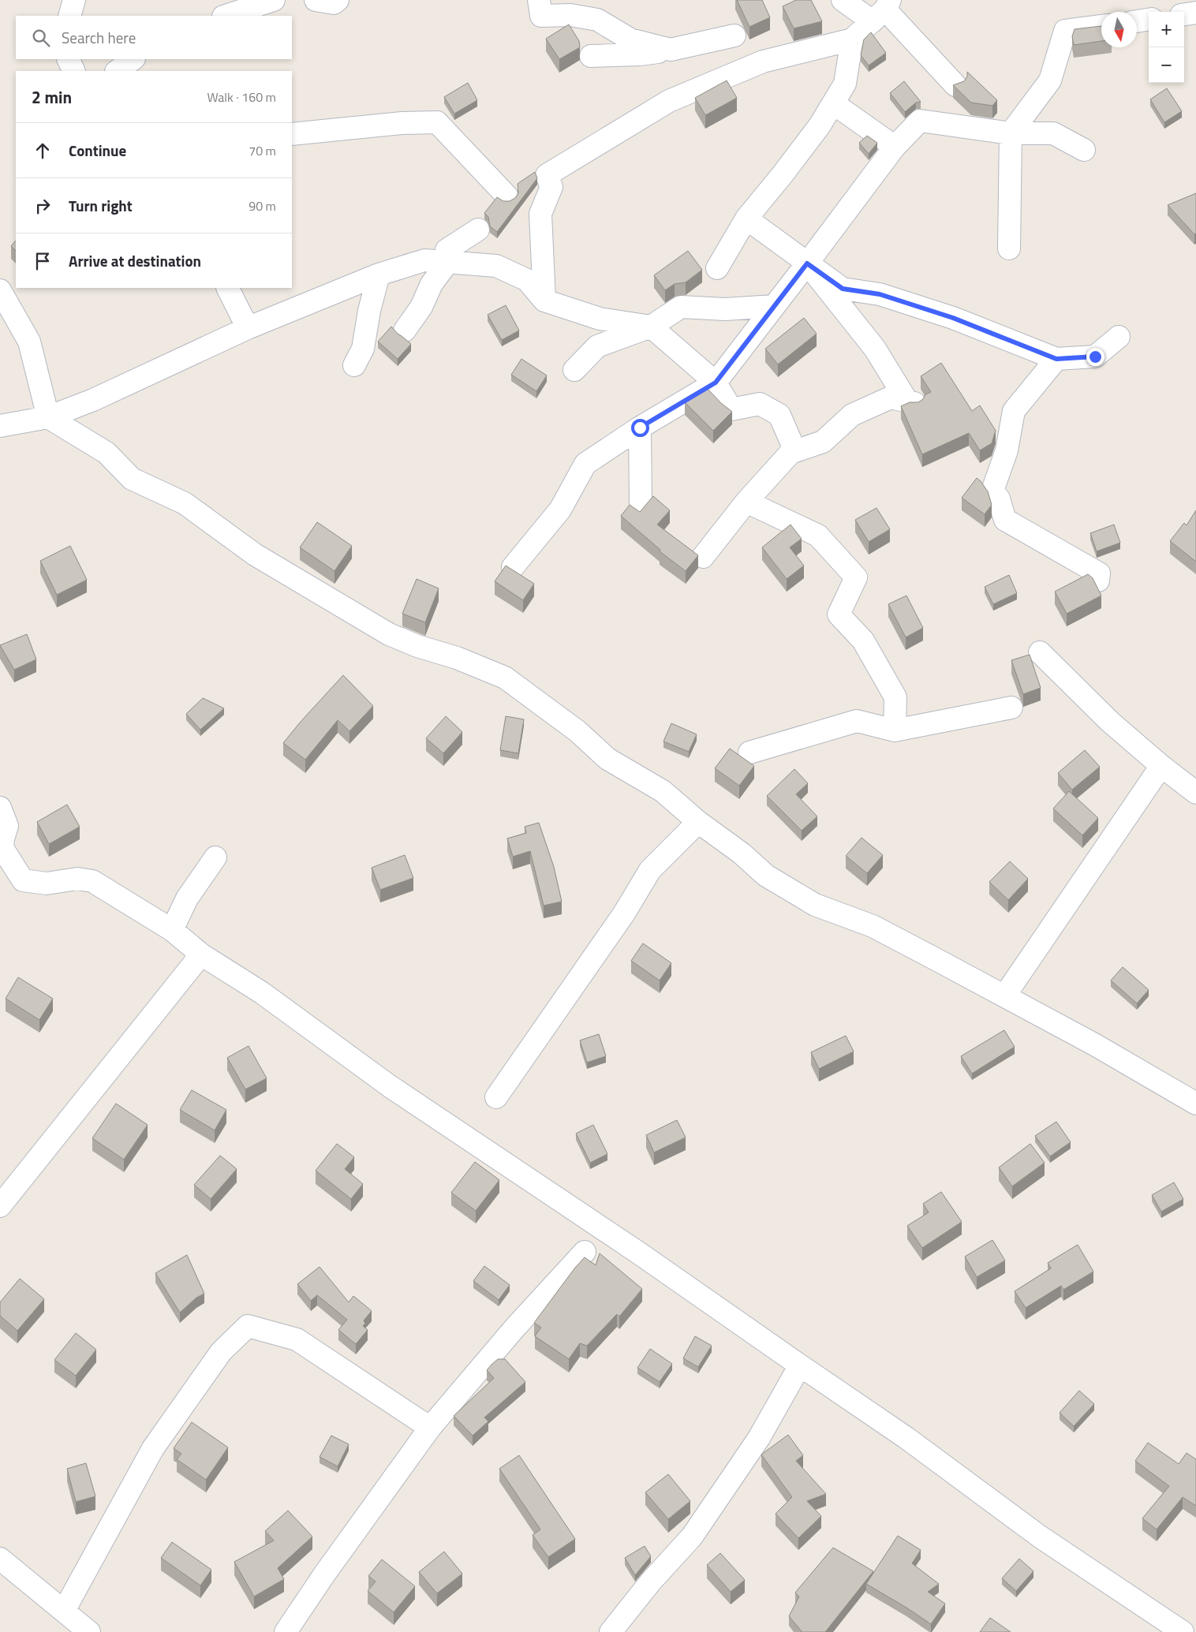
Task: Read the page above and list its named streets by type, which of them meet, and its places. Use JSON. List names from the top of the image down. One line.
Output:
{"north":"bottom","page":{"map_buttons":["+","−"],"search":"Search here","heading":["2 min","Walk · 160 m"],"list":[["Continue","70 m"],["Turn right","90 m"],"Arrive at destination"]}}
